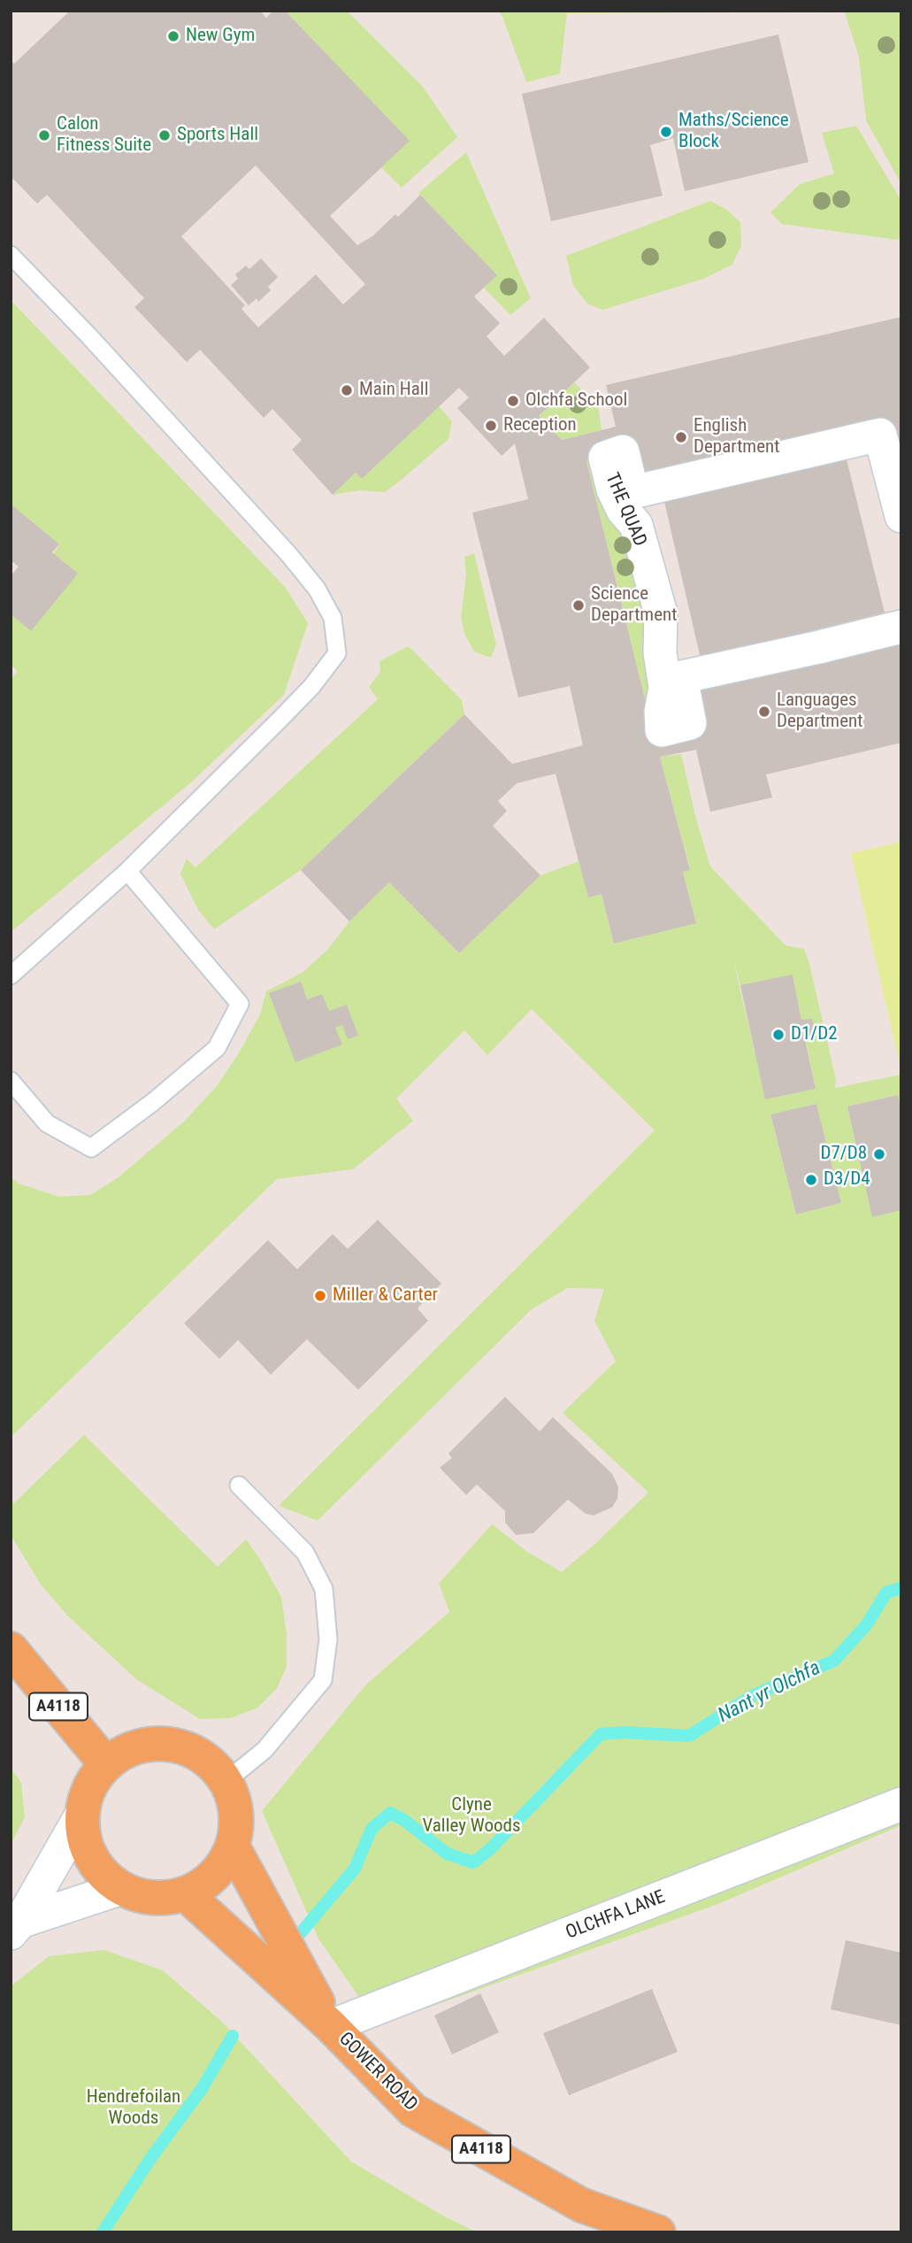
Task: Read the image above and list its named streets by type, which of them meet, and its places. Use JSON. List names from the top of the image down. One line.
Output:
{"streets":{"main road":["A4118","GOWER ROAD"],"street":["THE QUAD","OLCHFA LANE"]},"crossings":[["A4118","GOWER ROAD"],["OLCHFA LANE","GOWER ROAD"]],"water":["Nant yr Olchfa"],"parks":["Clyne Valley Woods","Hendrefoilan Woods"],"places":["New Gym","Maths/Science Block","Calon Fitness Suite","Sports Hall","Main Hall","Olchfa School","Reception","English Department","Science Department","Languages Department","D1/D2","D7/D8","D3/D4","Miller & Carter"]}
